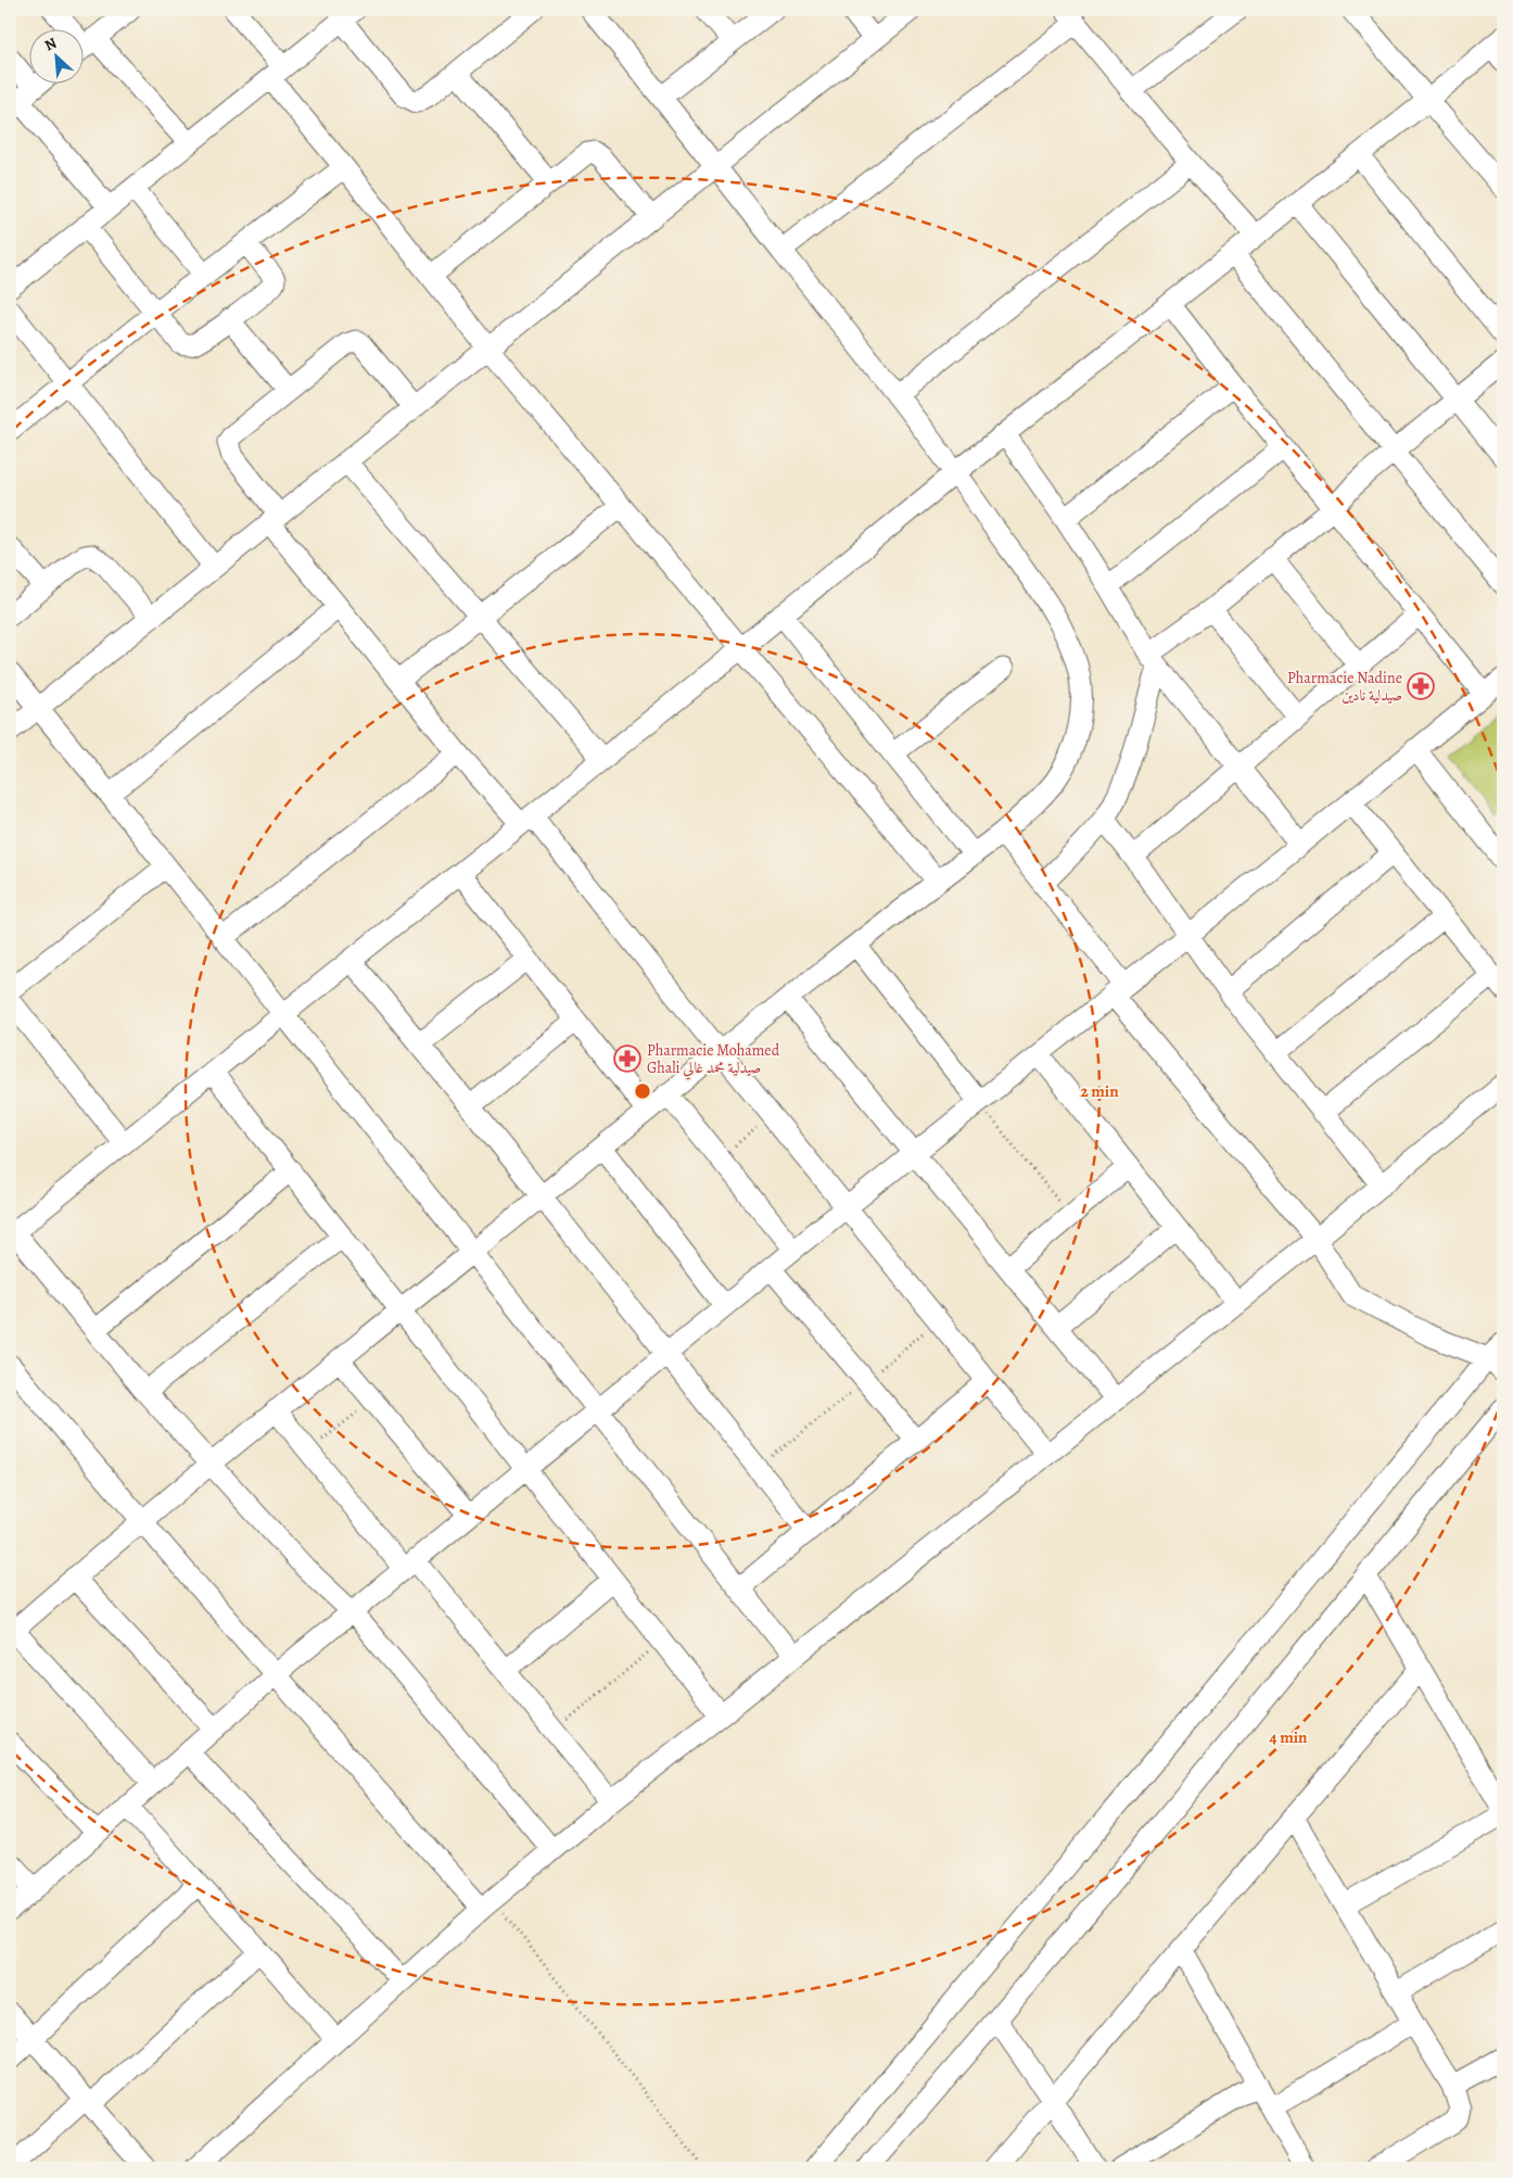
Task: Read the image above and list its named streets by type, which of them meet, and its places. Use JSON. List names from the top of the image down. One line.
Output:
{"places":{"pharmacy":["Pharmacie Nadine صيدلية نادين","Pharmacie Mohamed Ghali صيدلية محمد غالي"]},"north":"top left","rings":["2 min","4 min"]}
